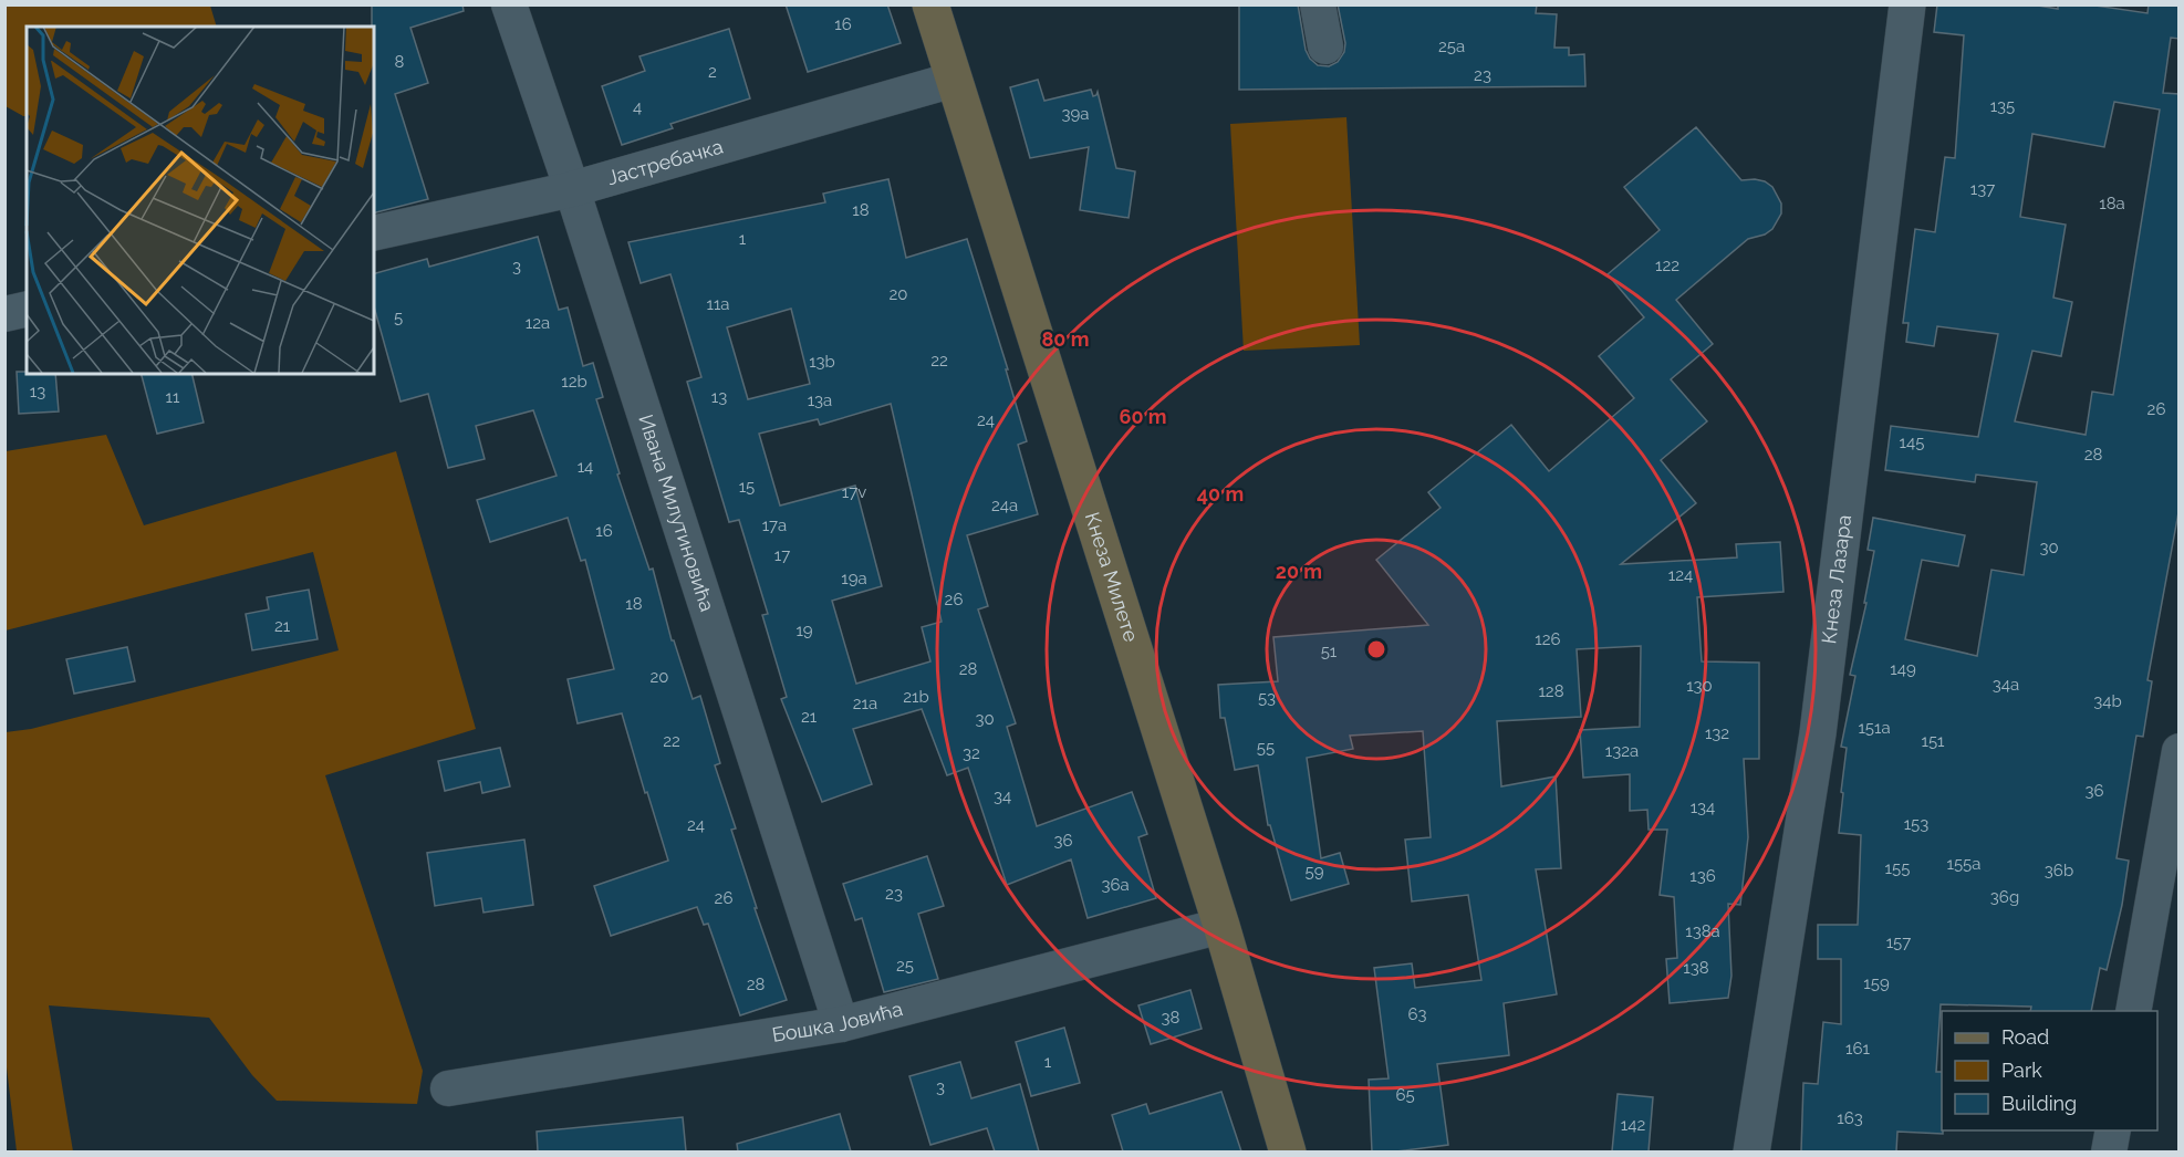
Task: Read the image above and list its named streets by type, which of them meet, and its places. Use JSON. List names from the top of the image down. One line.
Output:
{"streets":{"main road":["Кнеза Милете"],"street":["Јастребачка","Ивана Милутиновића","Кнеза Лазара","Бошка Јовића"]},"crossings":[["Јастребачка","Ивана Милутиновића"],["Јастребачка","Кнеза Милете"],["Ивана Милутиновића","Бошка Јовића"],["Кнеза Милете","Бошка Јовића"]],"house_numbers":["16","25a","8","2","23","135","4","39a","137","18a","18","1","122","3","20","11a","5","12a","22","13b","12b","13","11","13","13a","26","24","145","28","14","15","17v","24a","17a","16","30","17","124","19a","26","18","21","19","126","51","28","149","20","34a","130","128","21b","53","34b","21a","21","30","151a","132","22","151","55","132a","32","36","34","134","153","24","36","155a","155","36b","59","136","36a","23","36g","26","138a","157","25","138","159","28","63","38","161","1","3","65","163","142"],"legend":["Road","Park","Building"],"rings":["80 m","60 m","40 m","20 m"]}
